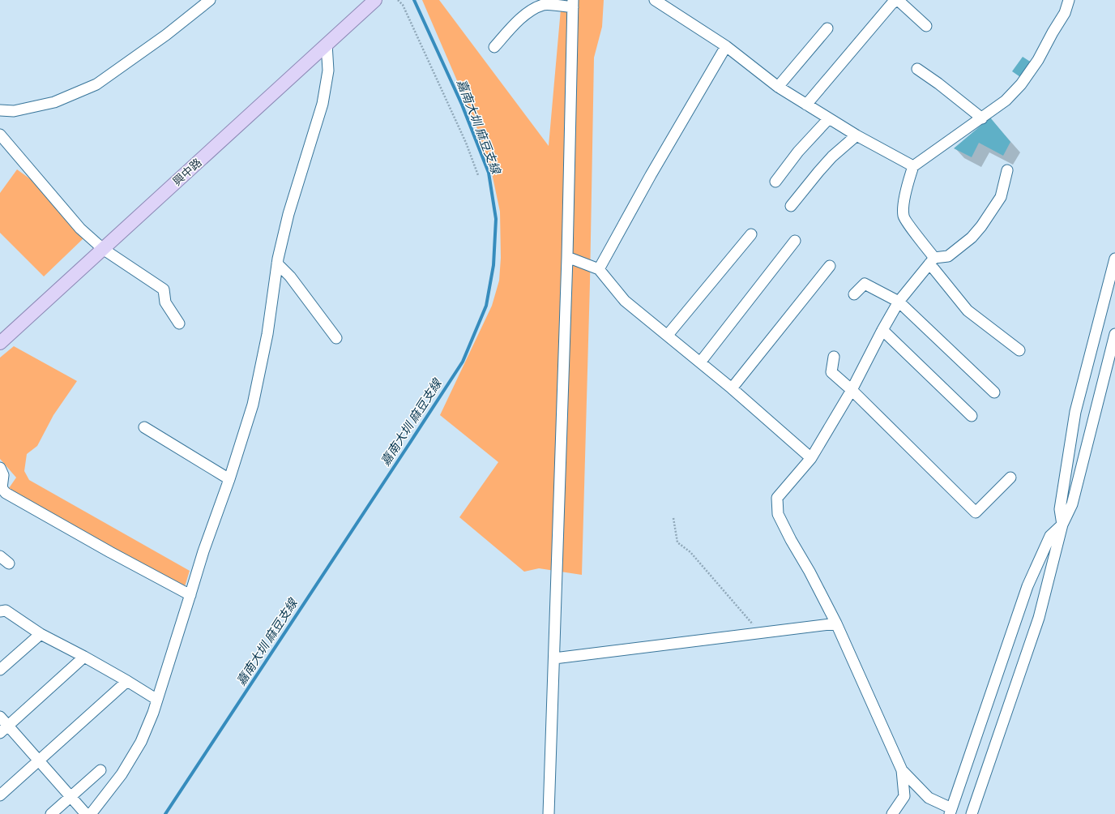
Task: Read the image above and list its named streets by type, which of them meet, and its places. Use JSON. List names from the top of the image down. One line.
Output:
{"streets":{"main road":["興中路"]},"water":["嘉南大圳 麻豆支線"]}
